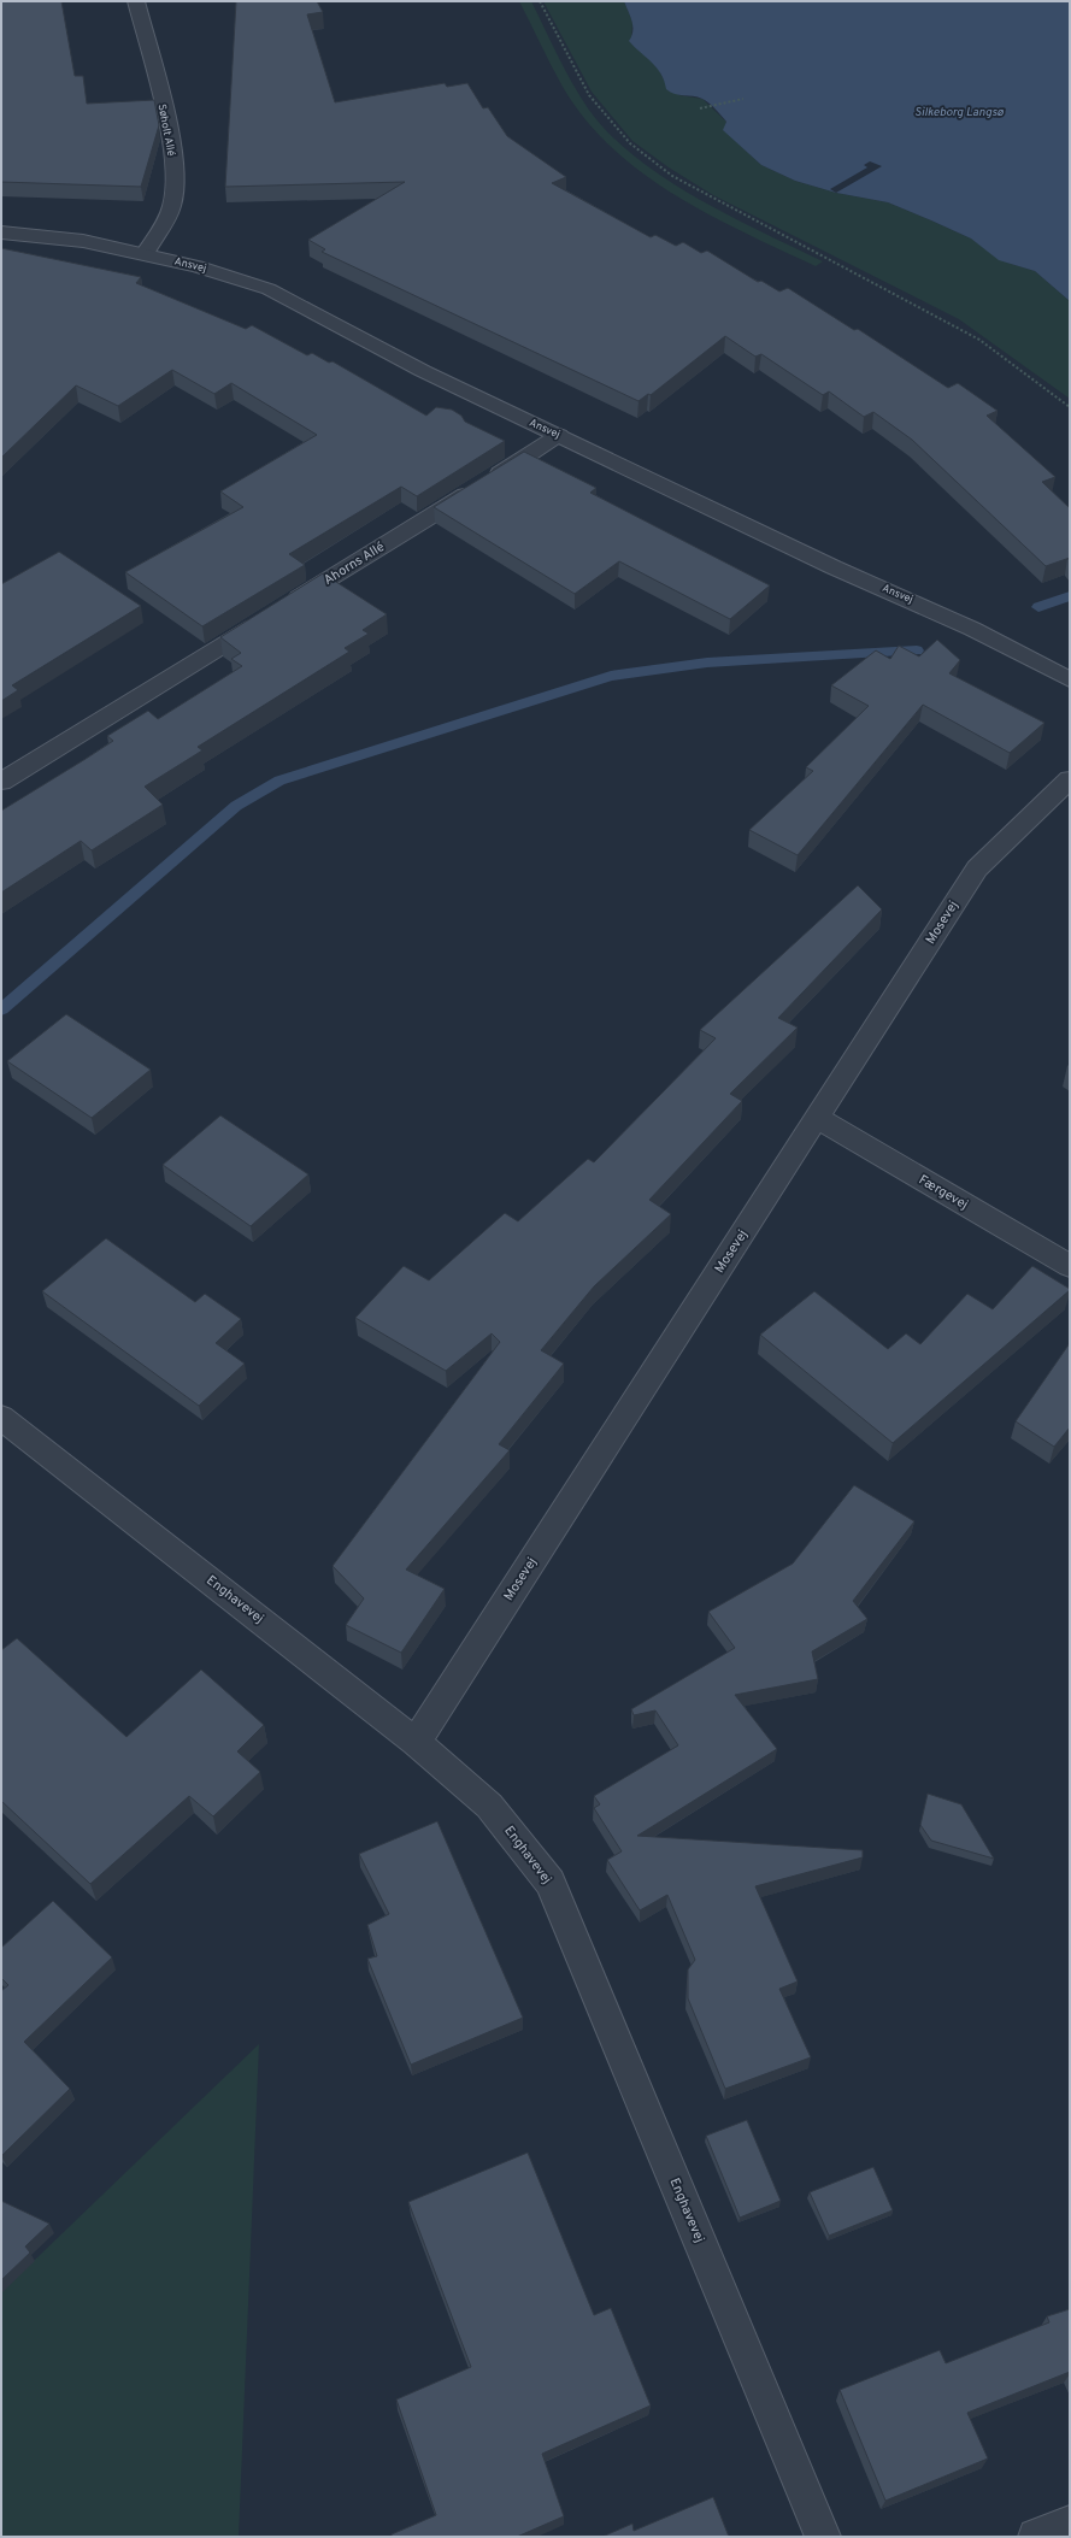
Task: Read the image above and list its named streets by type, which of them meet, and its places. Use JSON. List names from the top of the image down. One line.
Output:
{"streets":{"street":["Søholt Allé","Ansvej","Ahorns Allé","Mosevej","Færgevej","Enghavevej"]},"crossings":[["Søholt Allé","Ansvej"],["Ansvej","Ahorns Allé"],["Mosevej","Færgevej"],["Mosevej","Enghavevej"]],"water":["Silkeborg Langsø"]}
